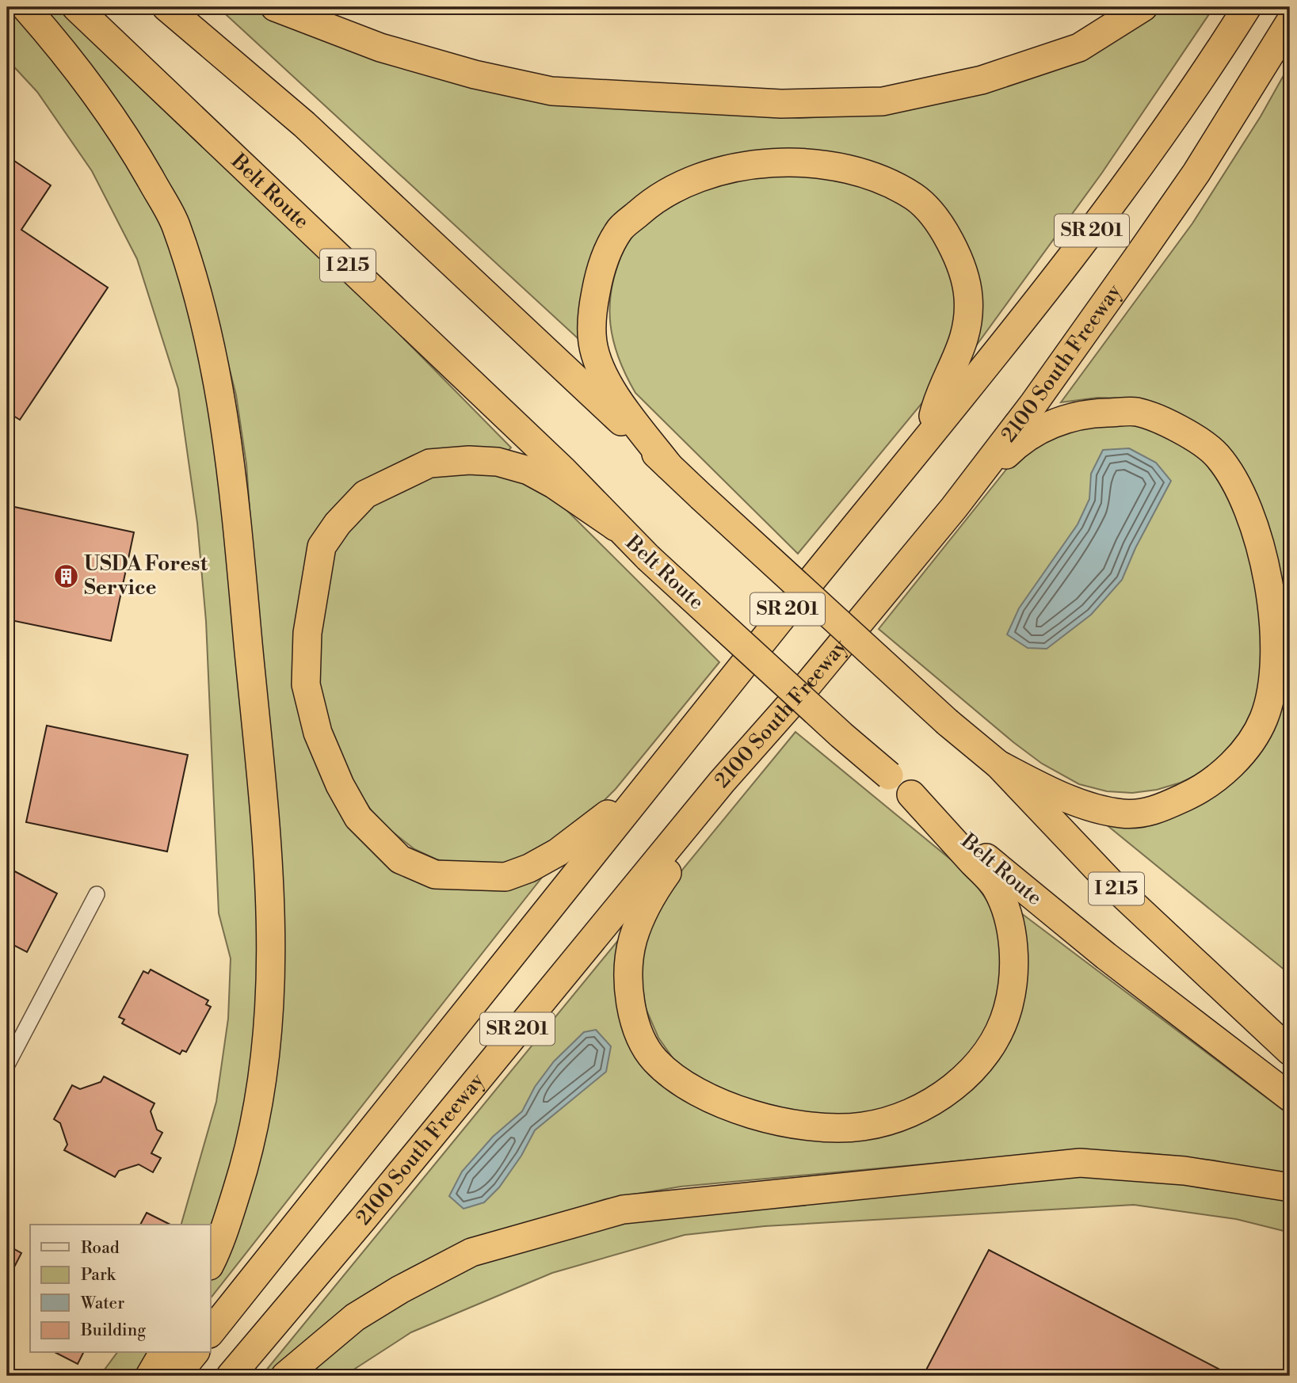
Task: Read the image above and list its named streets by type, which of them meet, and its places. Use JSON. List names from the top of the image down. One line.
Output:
{"streets":{"highway":["Belt Route","SR 201","I 215","2100 South Freeway"]},"places":{"building":["USDA Forest Service"]},"legend":["Road","Park","Water","Building"]}
